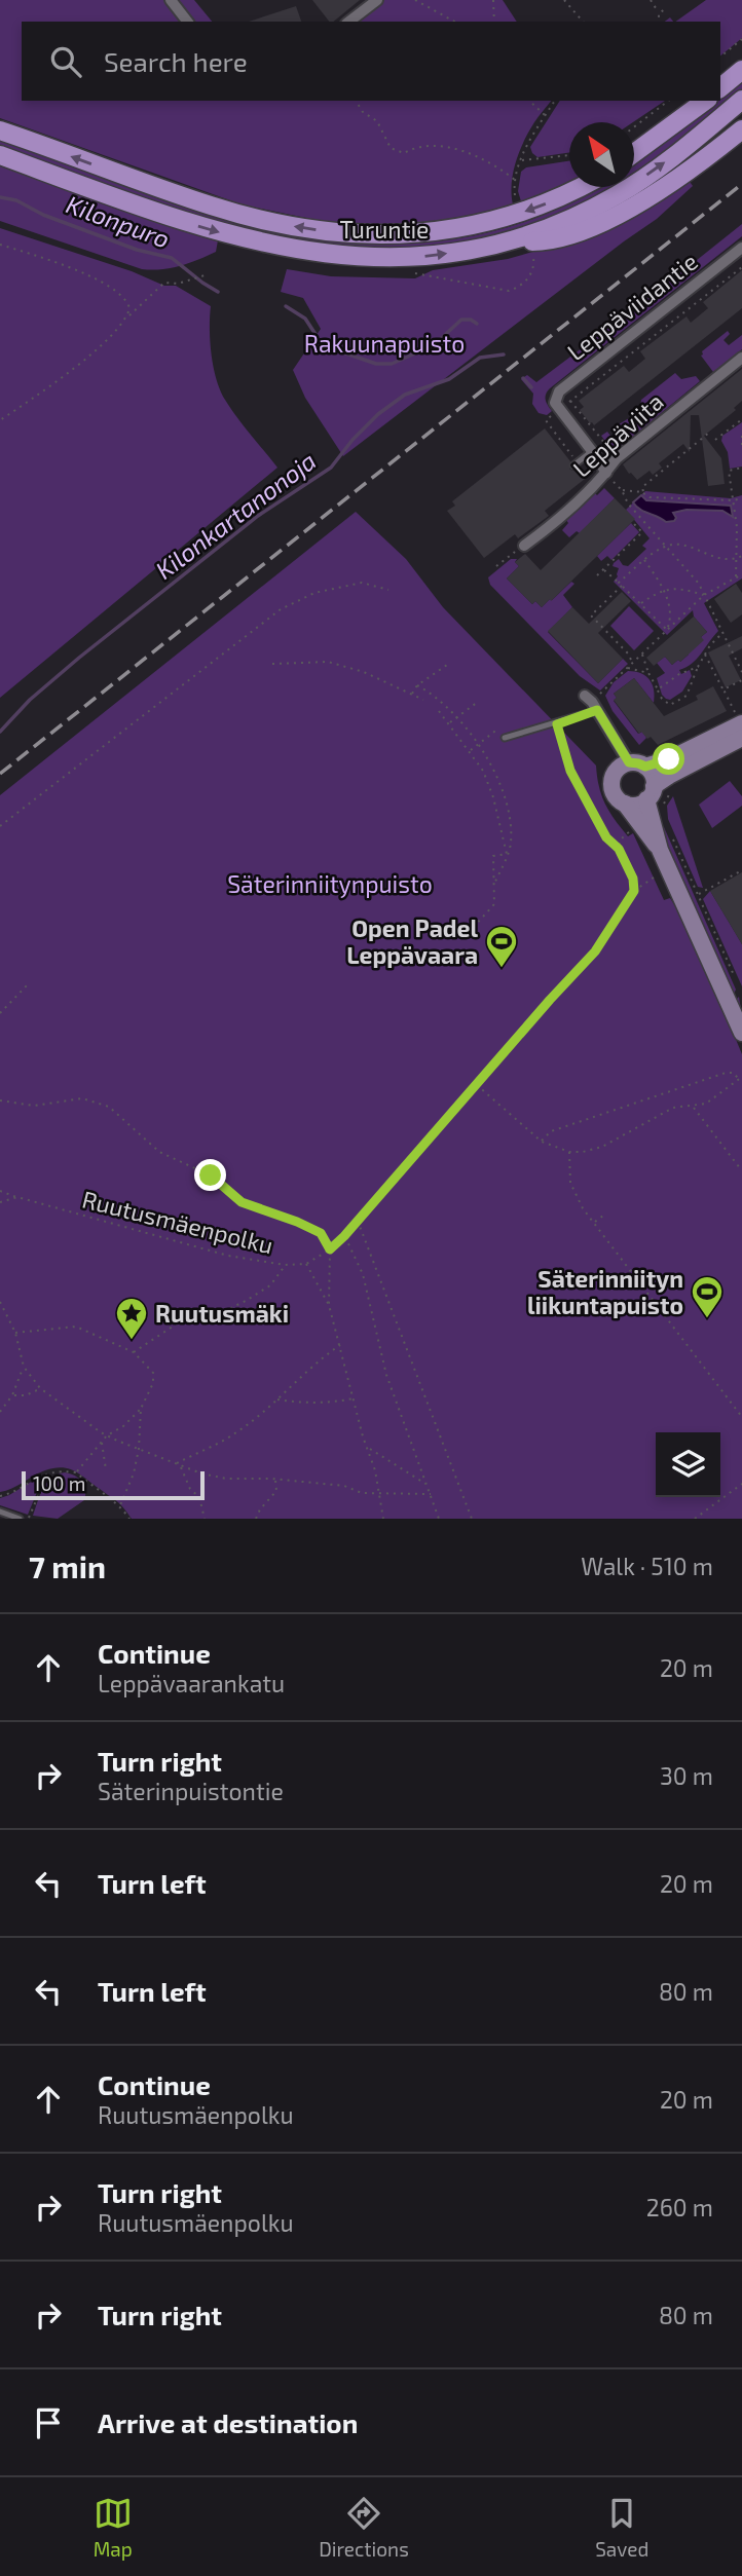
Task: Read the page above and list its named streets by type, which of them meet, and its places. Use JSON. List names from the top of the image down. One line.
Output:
{"streets":{"main road":["Turuntie"],"street":["Leppäviidantie","Leppäviita"],"path":["Ruutusmäenpolku"]},"water":["Kilonpuro","Kilonkartanonoja"],"parks":["Rakuunapuisto","Säterinniitynpuisto"],"places":{"sports":["Open Padel Leppävaara","Säterinniityn liikuntapuisto"],"place":["Ruutusmäki"]},"scale_bar":"100 m","north":"top left","page":{"search":"Search here","scale":"100 m","heading":["7 min","Walk · 510 m"],"list":[["Continue","Leppävaarankatu","20 m"],["Turn right","Säterinpuistontie","30 m"],["Turn left","20 m"],["Turn left","80 m"],["Continue","Ruutusmäenpolku","20 m"],["Turn right","Ruutusmäenpolku","260 m"],["Turn right","80 m"],"Arrive at destination"],"nav":["Map","Directions","Saved"]}}
